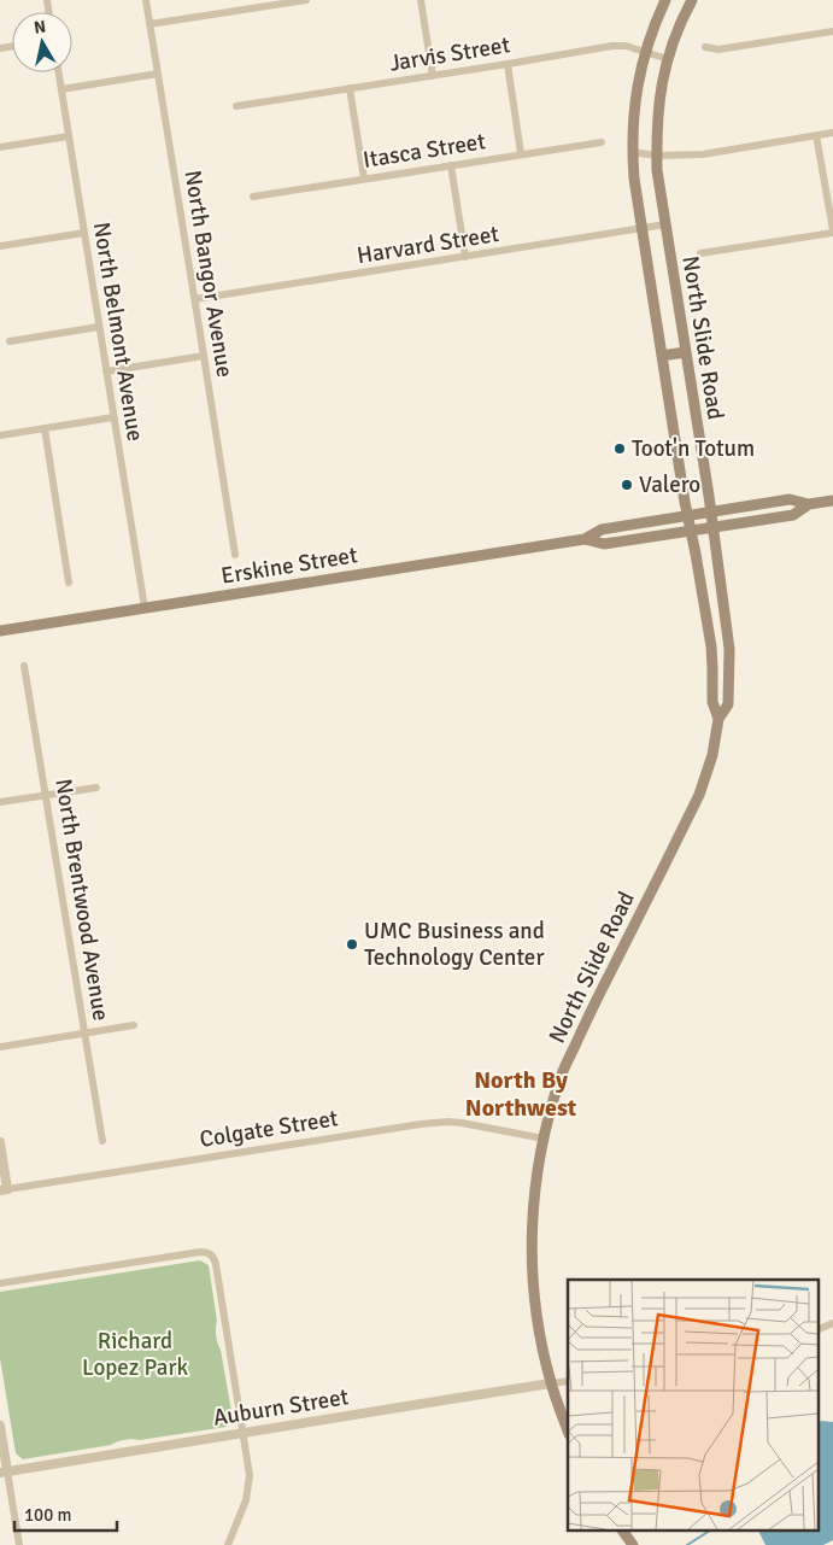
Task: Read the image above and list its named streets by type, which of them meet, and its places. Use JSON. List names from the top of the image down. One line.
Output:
{"streets":{"main road":["North Slide Road","Erskine Street"],"street":["Jarvis Street","Itasca Street","Harvard Street","North Bangor Avenue","North Belmont Avenue","North Brentwood Avenue","Colgate Street","Auburn Street"]},"crossings":[["Jarvis Street","North Slide Road"],["Harvard Street","North Bangor Avenue"],["Harvard Street","North Slide Road"],["North Belmont Avenue","Erskine Street"],["North Slide Road","Erskine Street"],["North Slide Road","Colgate Street"],["North Slide Road","Auburn Street"]],"districts":["North By Northwest"],"parks":["Richard Lopez Park"],"places":["Toot'n Totum","Valero","UMC Business and Technology Center"],"scale_bar":"100 m","north":"top"}
